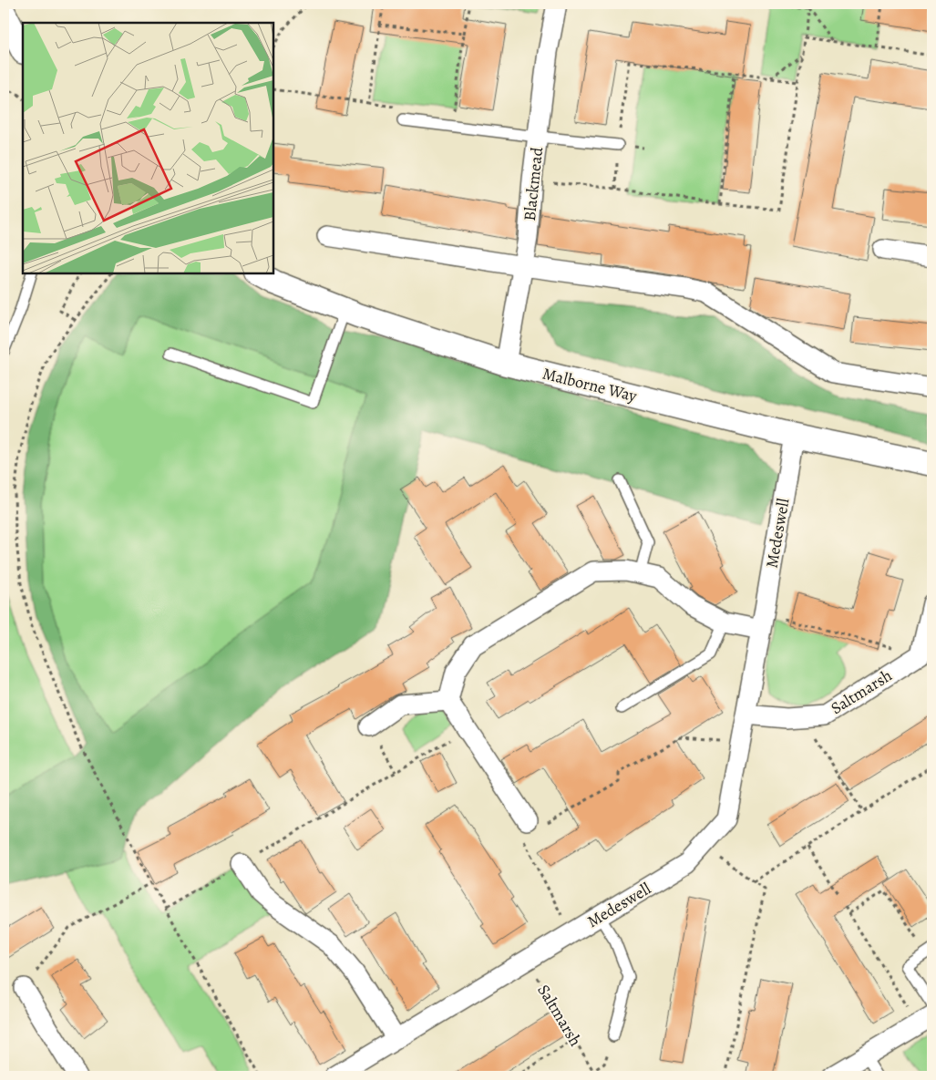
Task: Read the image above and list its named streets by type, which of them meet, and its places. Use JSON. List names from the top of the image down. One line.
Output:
{"streets":{"street":["Blackmead","Malborne Way","Medeswell","Saltmarsh"]},"crossings":[["Blackmead","Malborne Way"],["Malborne Way","Medeswell"],["Medeswell","Saltmarsh"]]}
